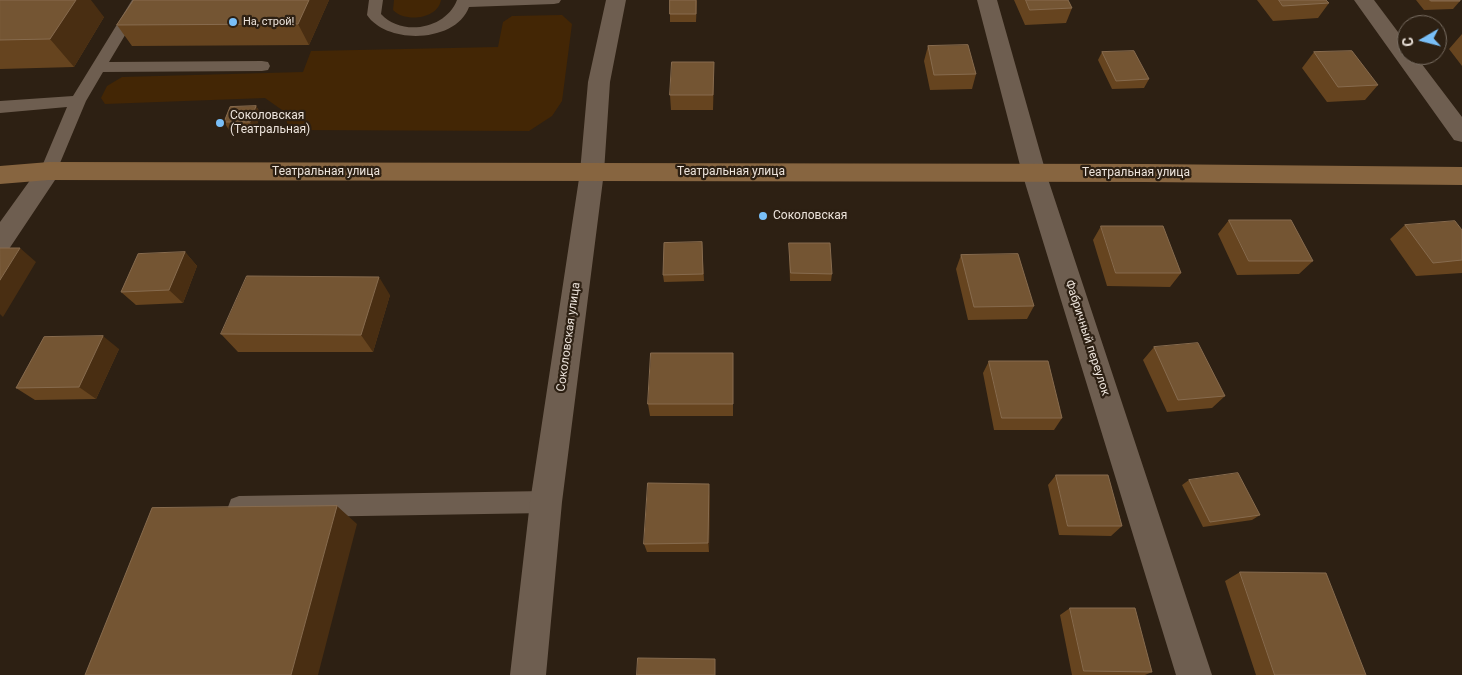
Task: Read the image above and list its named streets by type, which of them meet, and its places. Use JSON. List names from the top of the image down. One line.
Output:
{"streets":{"main road":["Театральная улица"],"street":["Соколовская улица","Фабричный переулок"]},"crossings":[["Театральная улица","Соколовская улица"],["Театральная улица","Фабричный переулок"]],"places":["На, строй!","Соколовская (Театральная)","Соколовская"],"north":"left"}
